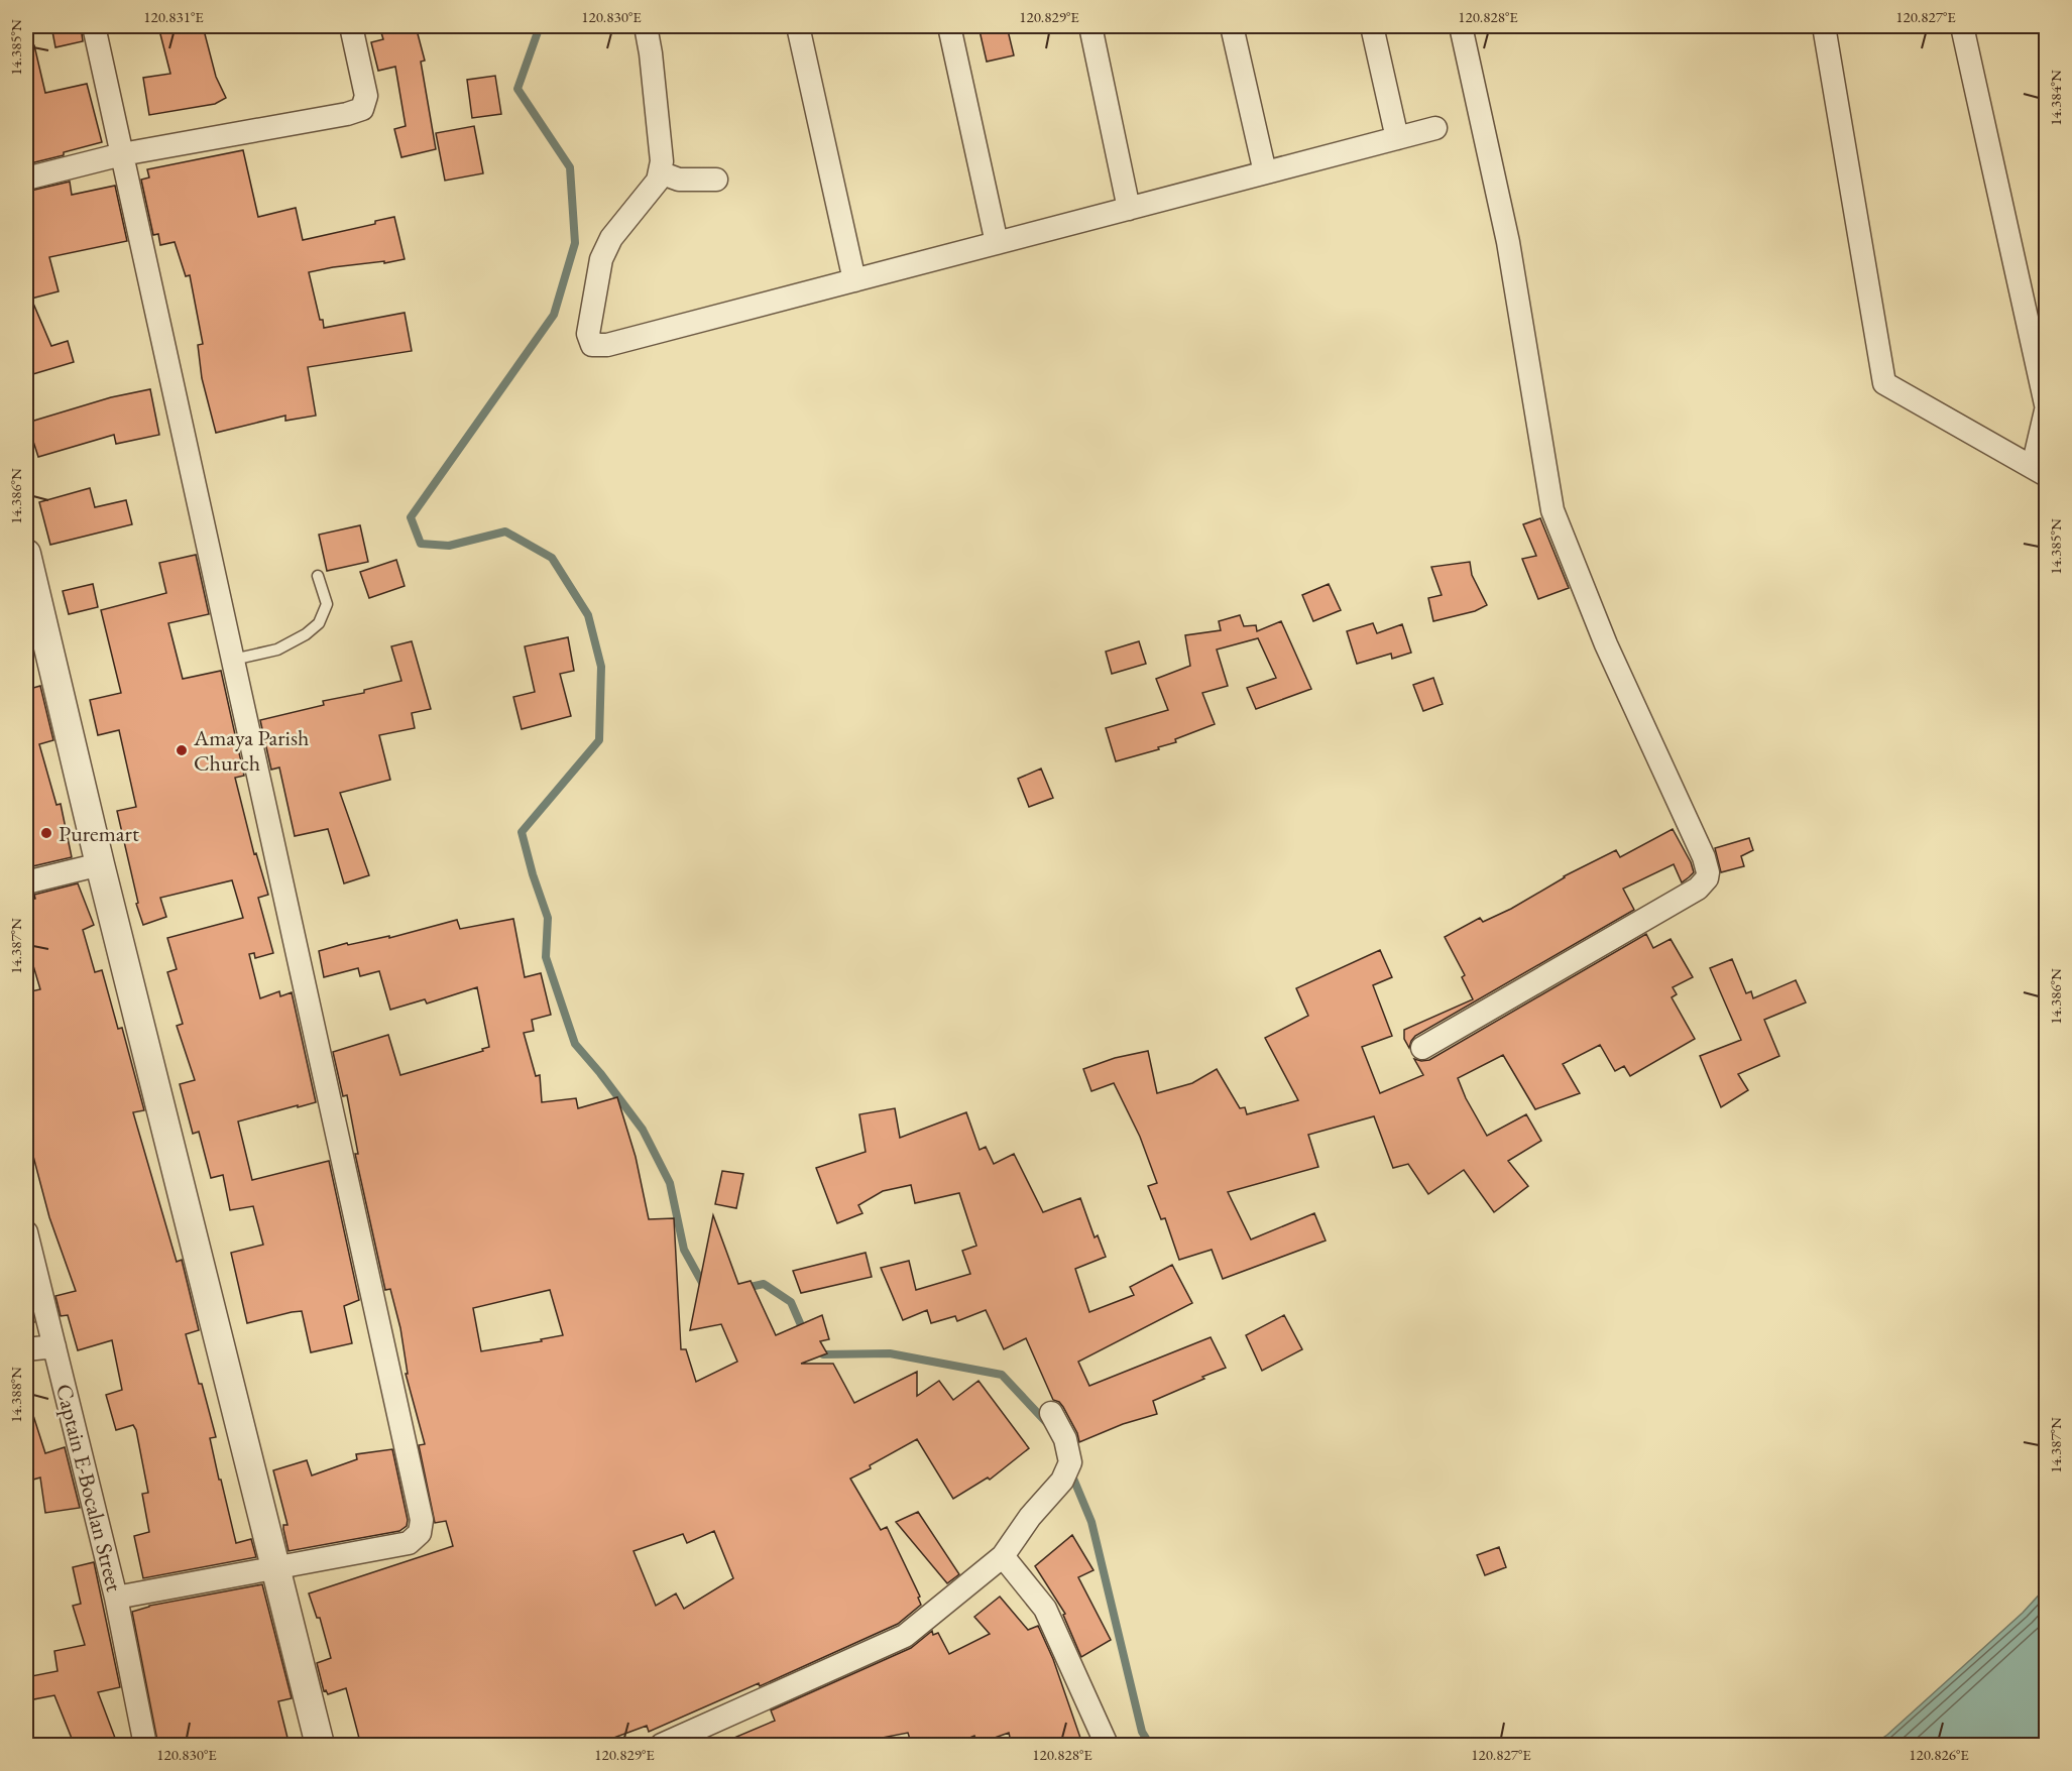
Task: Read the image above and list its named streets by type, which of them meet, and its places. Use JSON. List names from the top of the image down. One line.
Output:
{"streets":{"street":["Captain E-Bocalan Street"]},"places":["Amaya Parish Church","Puremart"],"coordinates":["120.831°E","120.830°E","120.829°E","120.828°E","120.827°E","14.385°N","14.384°N","14.386°N","14.387°N","14.388°N","120.826°E"]}
